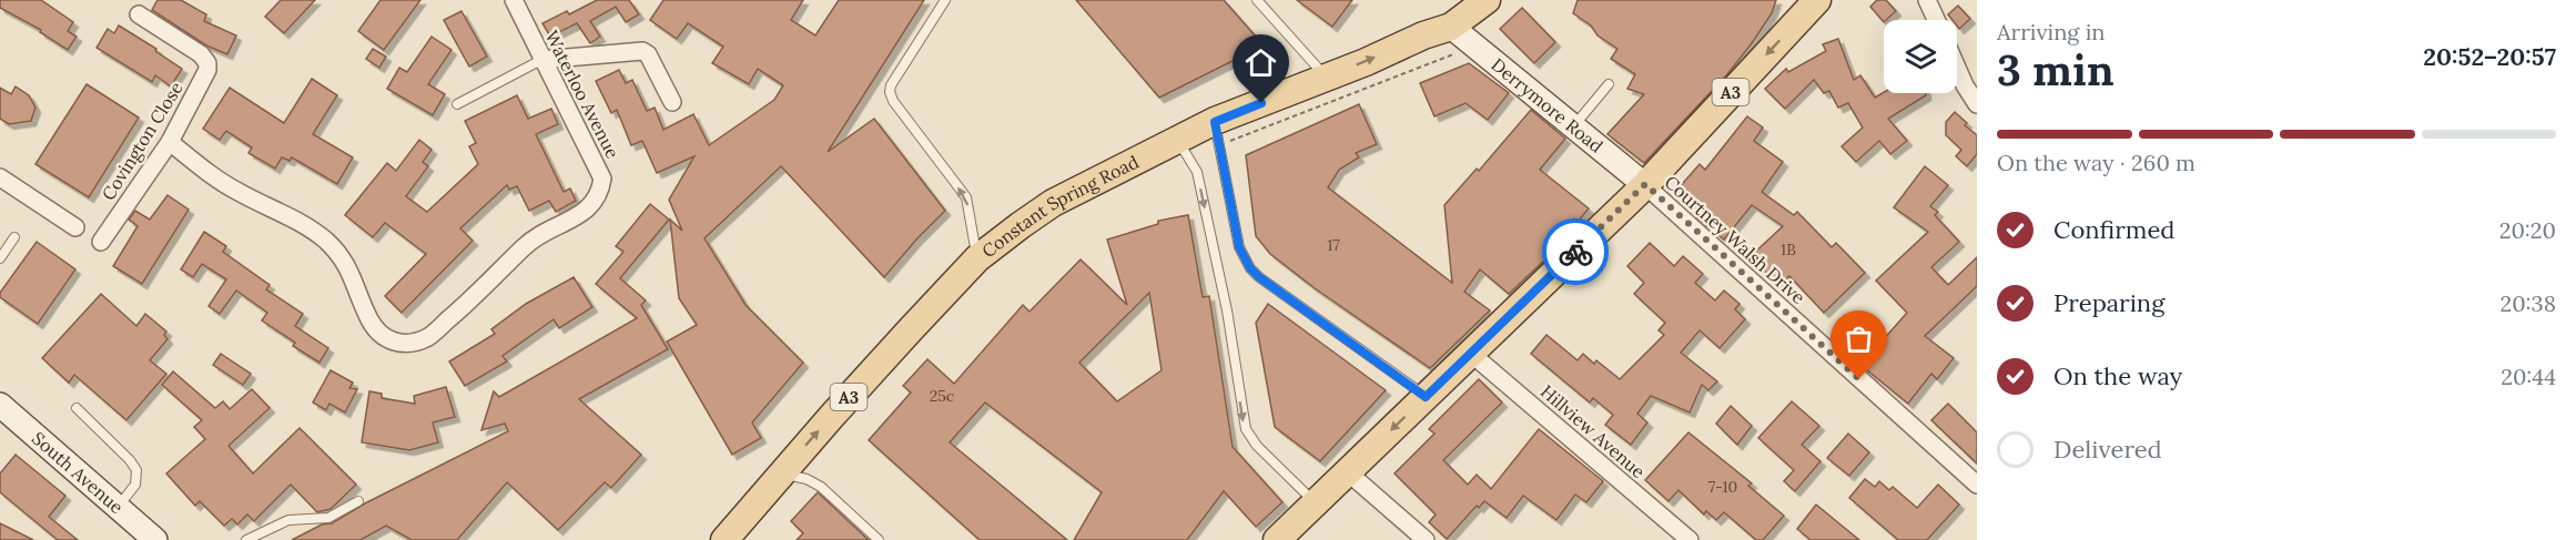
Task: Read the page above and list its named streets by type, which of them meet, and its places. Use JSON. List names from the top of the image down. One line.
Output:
{"streets":{"main road":["A3","Constant Spring Road"],"street":["Waterloo Avenue","Derrymore Road","Covington Close","Courtney Walsh Drive","Hillview Avenue","South Avenue"]},"crossings":[["A3","Derrymore Road"],["A3","Courtney Walsh Drive"],["A3","Hillview Avenue"],["Waterloo Avenue","Covington Close"],["Derrymore Road","Constant Spring Road"],["Derrymore Road","Courtney Walsh Drive"]],"one_way":["Constant Spring Road"],"house_numbers":["17","1B","25c","7-10"],"page":{"heading":["3 min","Arriving in","20:52–20:57"],"bar":"On the way · 260 m","list":[["Confirmed","20:20"],["Preparing","20:38"],["On the way","20:44"],"Delivered"]}}
